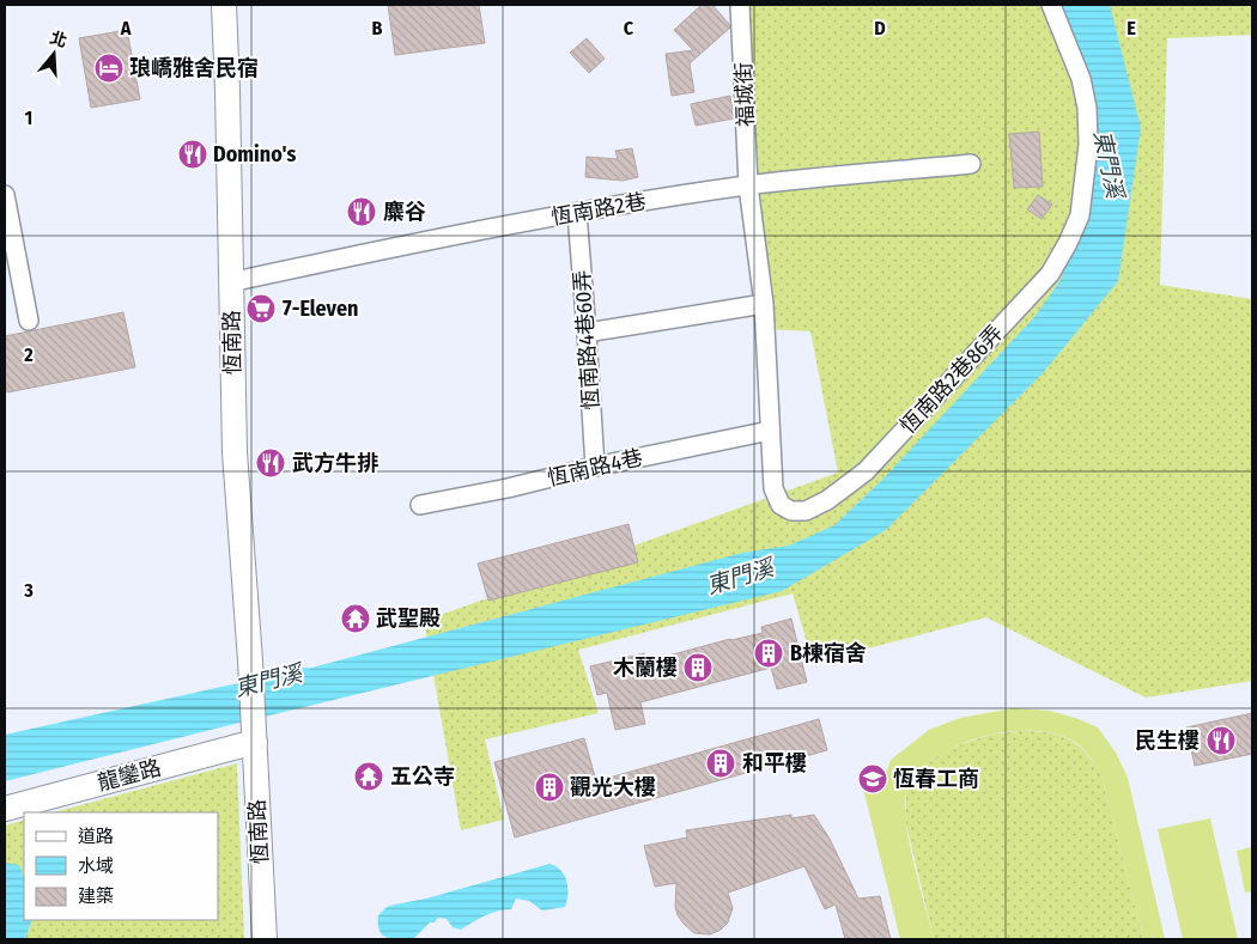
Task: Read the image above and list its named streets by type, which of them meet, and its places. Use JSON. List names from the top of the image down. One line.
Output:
{"streets":{"street":["福城街","恆南路2巷","恆南路4巷60弄","恆南路","恆南路2巷86弄","恆南路4巷","龍鑾路"]},"crossings":[["福城街","恆南路2巷"],["福城街","恆南路2巷86弄"],["恆南路2巷","恆南路4巷60弄"],["恆南路2巷","恆南路"],["恆南路2巷","恆南路2巷86弄"],["恆南路4巷60弄","恆南路4巷"],["恆南路","龍鑾路"],["恆南路2巷86弄","恆南路4巷"]],"water":["東門溪"],"places":{"hotel":["琅嶠雅舍民宿"],"restaurant":["Domino's","麋谷","武方牛排","民生樓"],"supermarket":["7-Eleven"],"temple":["武聖殿","五公寺"],"building":["B棟宿舍","木蘭樓","和平樓","觀光大樓"],"school or university":["恆春工商"]},"legend":["道路","水域","建築"],"north":"top","grid":{"columns":["A","B","C","D","E"],"rows":["1","2","3"]}}
